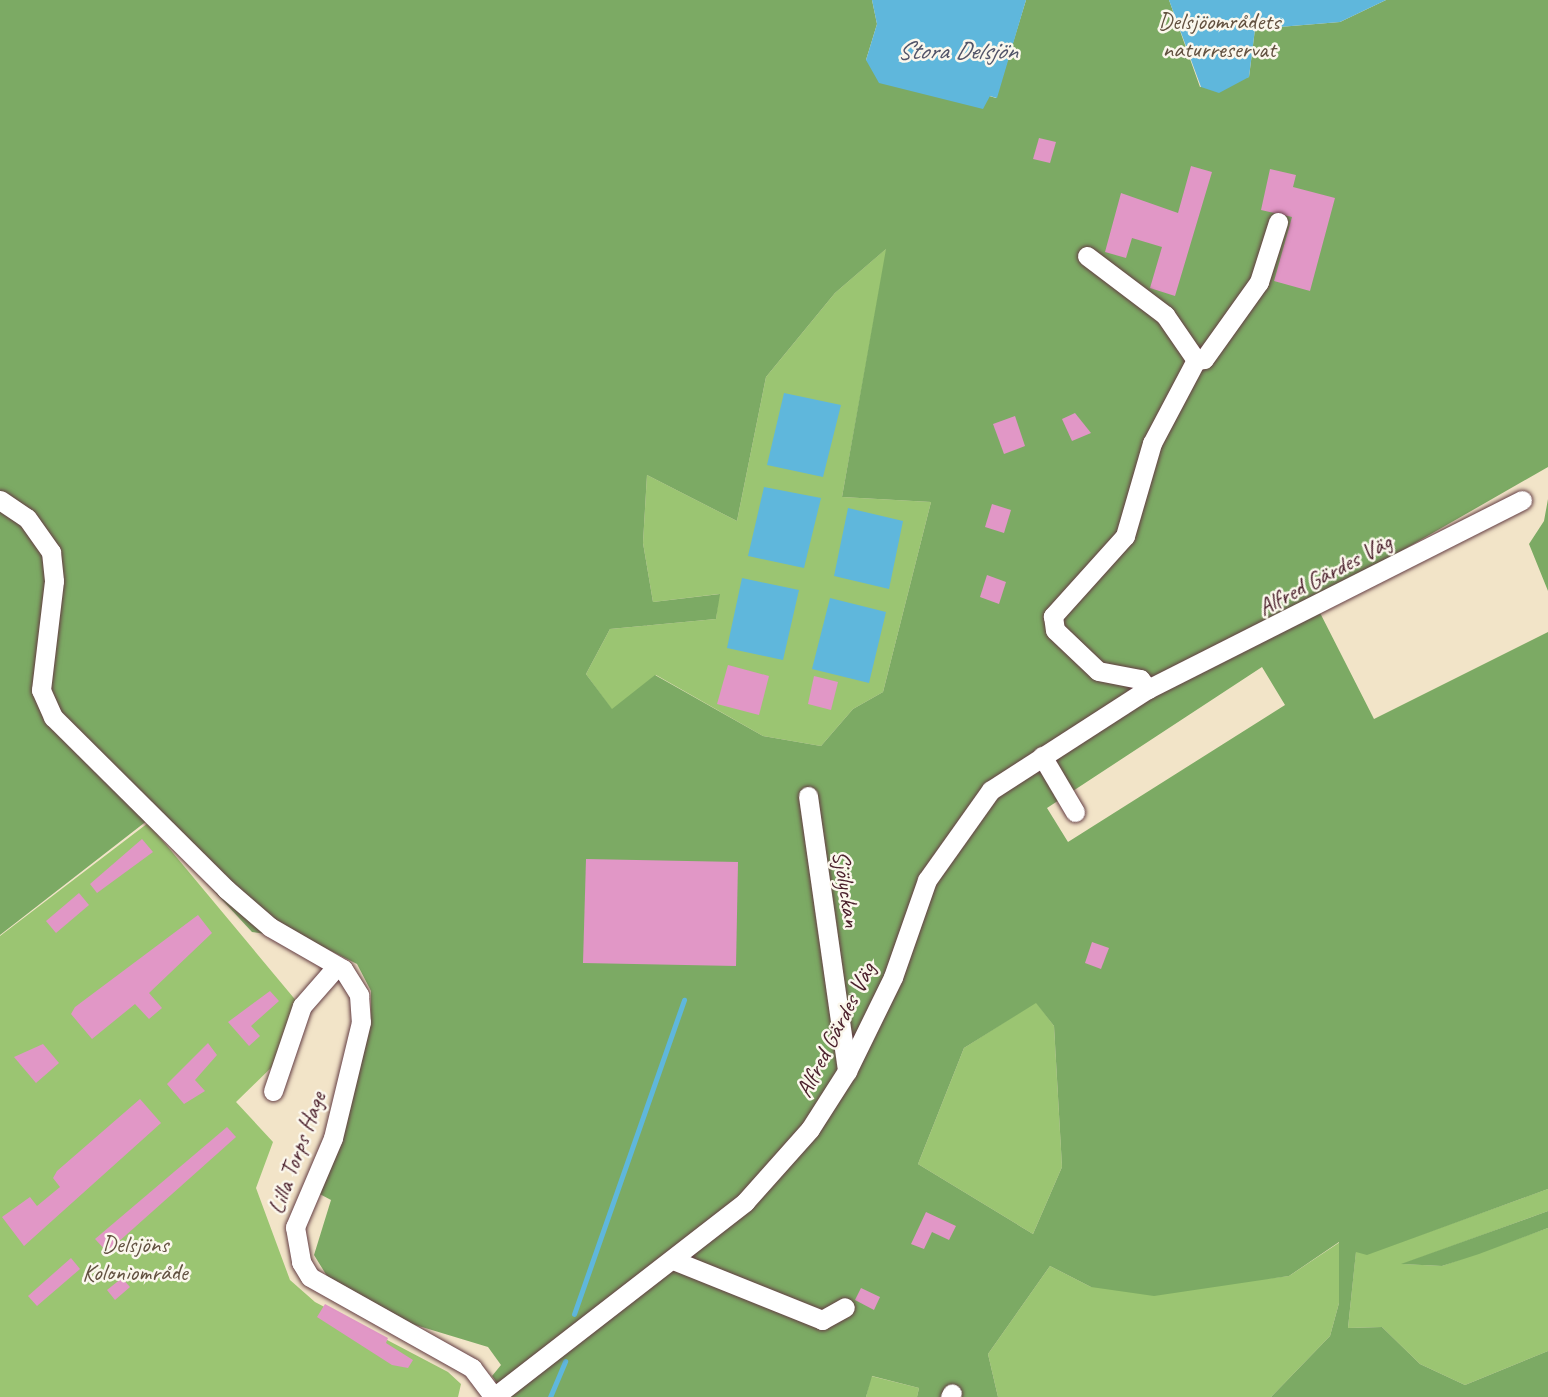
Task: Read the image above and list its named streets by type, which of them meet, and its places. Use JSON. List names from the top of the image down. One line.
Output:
{"streets":{"street":["Alfred Gärdes Väg","Sjölyckan","Lilla Torps Hage"]},"crossings":[["Alfred Gärdes Väg","Sjölyckan"],["Alfred Gärdes Väg","Lilla Torps Hage"]],"water":["Stora Delsjön"],"parks":["Delsjöområdets naturreservat","Delsjöns Koloniområde"]}
